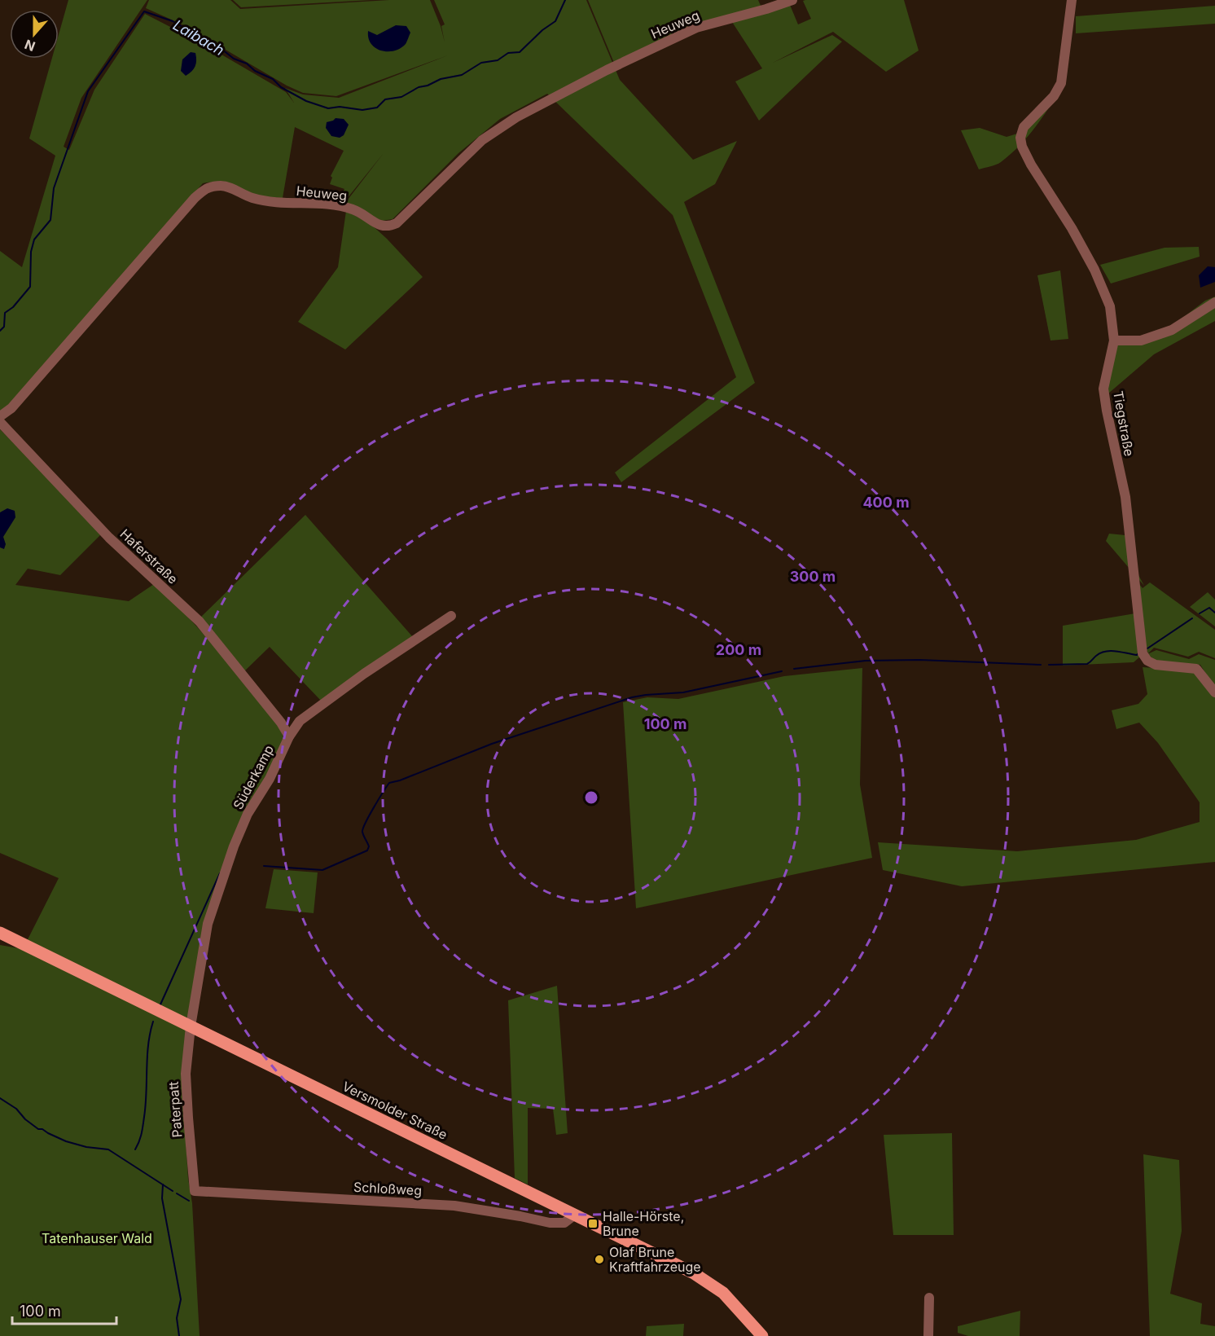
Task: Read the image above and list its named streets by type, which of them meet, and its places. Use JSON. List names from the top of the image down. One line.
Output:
{"streets":{"main road":["Versmolder Straße"],"street":["Heuweg","Tiegstraße","Haferstraße","Süderkamp","Paterpatt","Schloßweg"]},"crossings":[["Haferstraße","Süderkamp"],["Süderkamp","Paterpatt"],["Süderkamp","Versmolder Straße"],["Paterpatt","Versmolder Straße"],["Paterpatt","Schloßweg"],["Versmolder Straße","Schloßweg"]],"water":["Laibach"],"parks":["Tatenhauser Wald"],"places":{"transit":["Halle-Hörste, Brune"],"other":["Olaf Brune Kraftfahrzeuge"]},"scale_bar":"100 m","north":"bottom","rings":["400 m","300 m","200 m","100 m"]}
